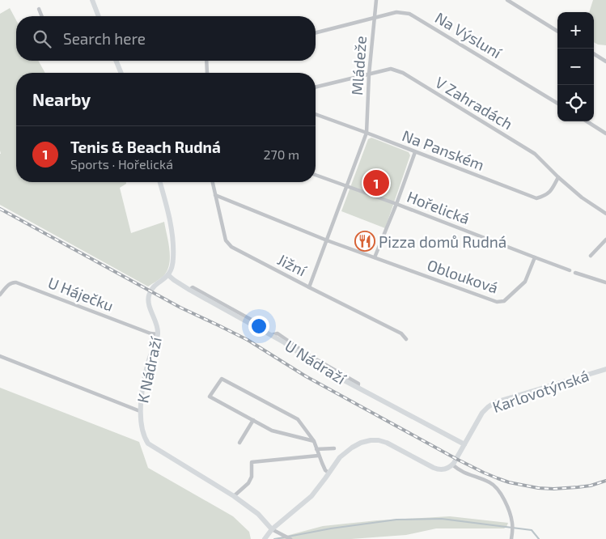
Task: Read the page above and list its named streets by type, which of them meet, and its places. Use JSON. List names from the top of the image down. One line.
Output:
{"streets":{"street":["Na Výsluní","Mládeže","V Zahradách","Na Panském","Hořelická","Jižní","Oblouková","U Háječku","U Nádraží","K Nádraží","Karlovotýnská"]},"crossings":[["Na Výsluní","Mládeže"],["Mládeže","V Zahradách"],["Mládeže","Na Panském"],["Mládeže","Hořelická"],["Mládeže","Jižní"],["Mládeže","Oblouková"],["V Zahradách","Na Panském"],["Hořelická","Oblouková"],["Jižní","Oblouková"],["U Háječku","K Nádraží"],["U Nádraží","K Nádraží"],["U Nádraží","Karlovotýnská"]],"places":{"restaurant":["Pizza domů Rudná"]},"page":{"map_buttons":["+","−"],"search":"Search here","heading":"Nearby","list":[{"mark":"1","name":"Tenis & Beach Rudná","note":"Sports · Hořelická","value":"270 m"}],"pins":"1"}}
